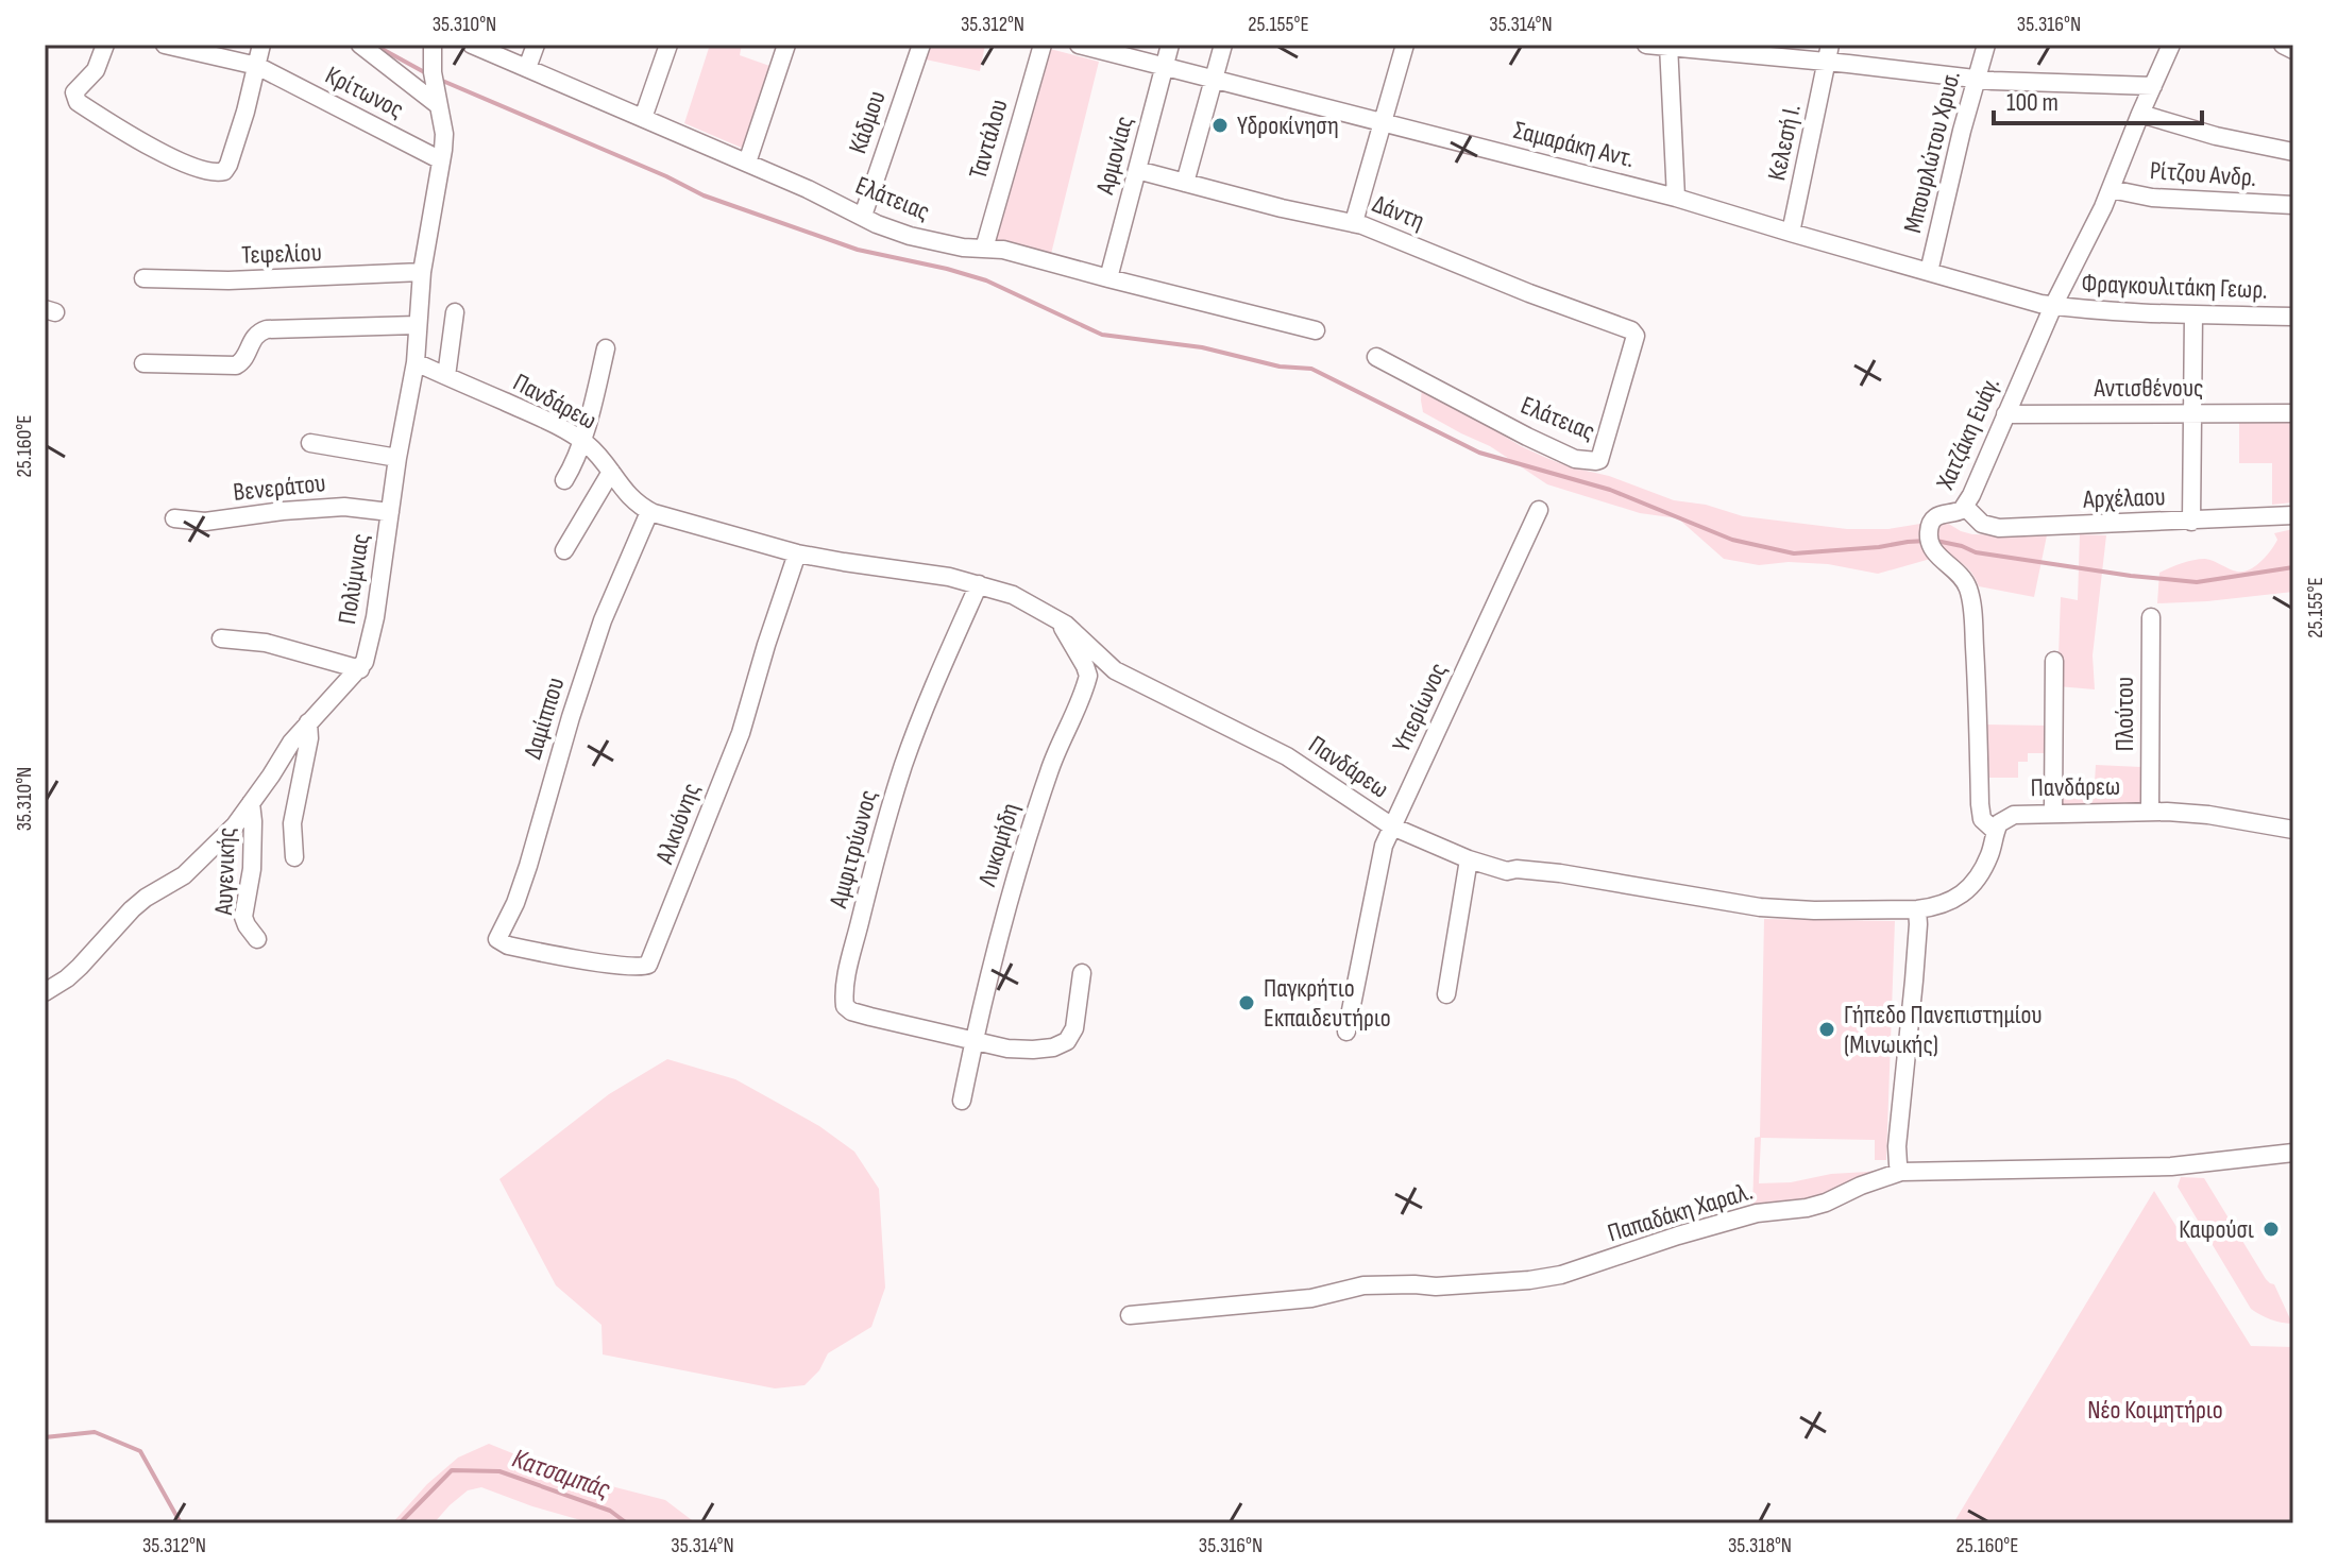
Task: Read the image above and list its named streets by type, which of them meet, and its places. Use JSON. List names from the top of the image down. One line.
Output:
{"streets":{"street":["Κρίτωνος","Κάδμου","Ταντάλου","Κελεσή Ι.","Σαμαράκη Αντ.","Μπουρλώτου Χρυσ.","Αρμονίας","Ρίτζου Ανδρ.","Ελάτειας","Δάντη","Τεφελίου","Φραγκουλιτάκη Γεωρ.","Αντισθένους","Πανδάρεω","Χατζάκη Ευάγ.","Βενεράτου","Αρχέλαου","Πολύμνιας","Υπερίωνος","Πλούτου","Δαμίππου","Αλκυόνης","Λυκομήδη","Αμφιτρύωνος","Αυγενικής","Παπαδάκη Χαραλ."]},"crossings":[["Κρίτωνος","Πολύμνιας"],["Κάδμου","Ελάτειας"],["Ταντάλου","Ελάτειας"],["Κελεσή Ι.","Σαμαράκη Αντ."],["Σαμαράκη Αντ.","Μπουρλώτου Χρυσ."],["Σαμαράκη Αντ.","Αρμονίας"],["Σαμαράκη Αντ.","Φραγκουλιτάκη Γεωρ."],["Σαμαράκη Αντ.","Χατζάκη Ευάγ."],["Αρμονίας","Ελάτειας"],["Αρμονίας","Δάντη"],["Ρίτζου Ανδρ.","Χατζάκη Ευάγ."],["Ελάτειας","Δάντη"],["Τεφελίου","Πολύμνιας"],["Φραγκουλιτάκη Γεωρ.","Χατζάκη Ευάγ."],["Αντισθένους","Χατζάκη Ευάγ."],["Πανδάρεω","Χατζάκη Ευάγ."],["Πανδάρεω","Πολύμνιας"],["Πανδάρεω","Υπερίωνος"],["Πανδάρεω","Πλούτου"],["Πανδάρεω","Δαμίππου"],["Πανδάρεω","Αλκυόνης"],["Πανδάρεω","Λυκομήδη"],["Πανδάρεω","Αμφιτρύωνος"],["Χατζάκη Ευάγ.","Αρχέλαου"],["Βενεράτου","Πολύμνιας"],["Πολύμνιας","Αυγενικής"],["Δαμίππου","Αλκυόνης"],["Λυκομήδη","Αμφιτρύωνος"]],"water":["Κατσαμπάς"],"parks":["Νέο Κοιμητήριο"],"places":["Υδροκίνηση","Παγκρήτιο Εκπαιδευτήριο","Γήπεδο Πανεπιστημίου (Μινωικής)","Καφούσι"],"scale_bar":"100 m","coordinates":["35.310°N","35.312°N","25.155°E","35.314°N","35.316°N","25.160°E","35.318°N"]}
